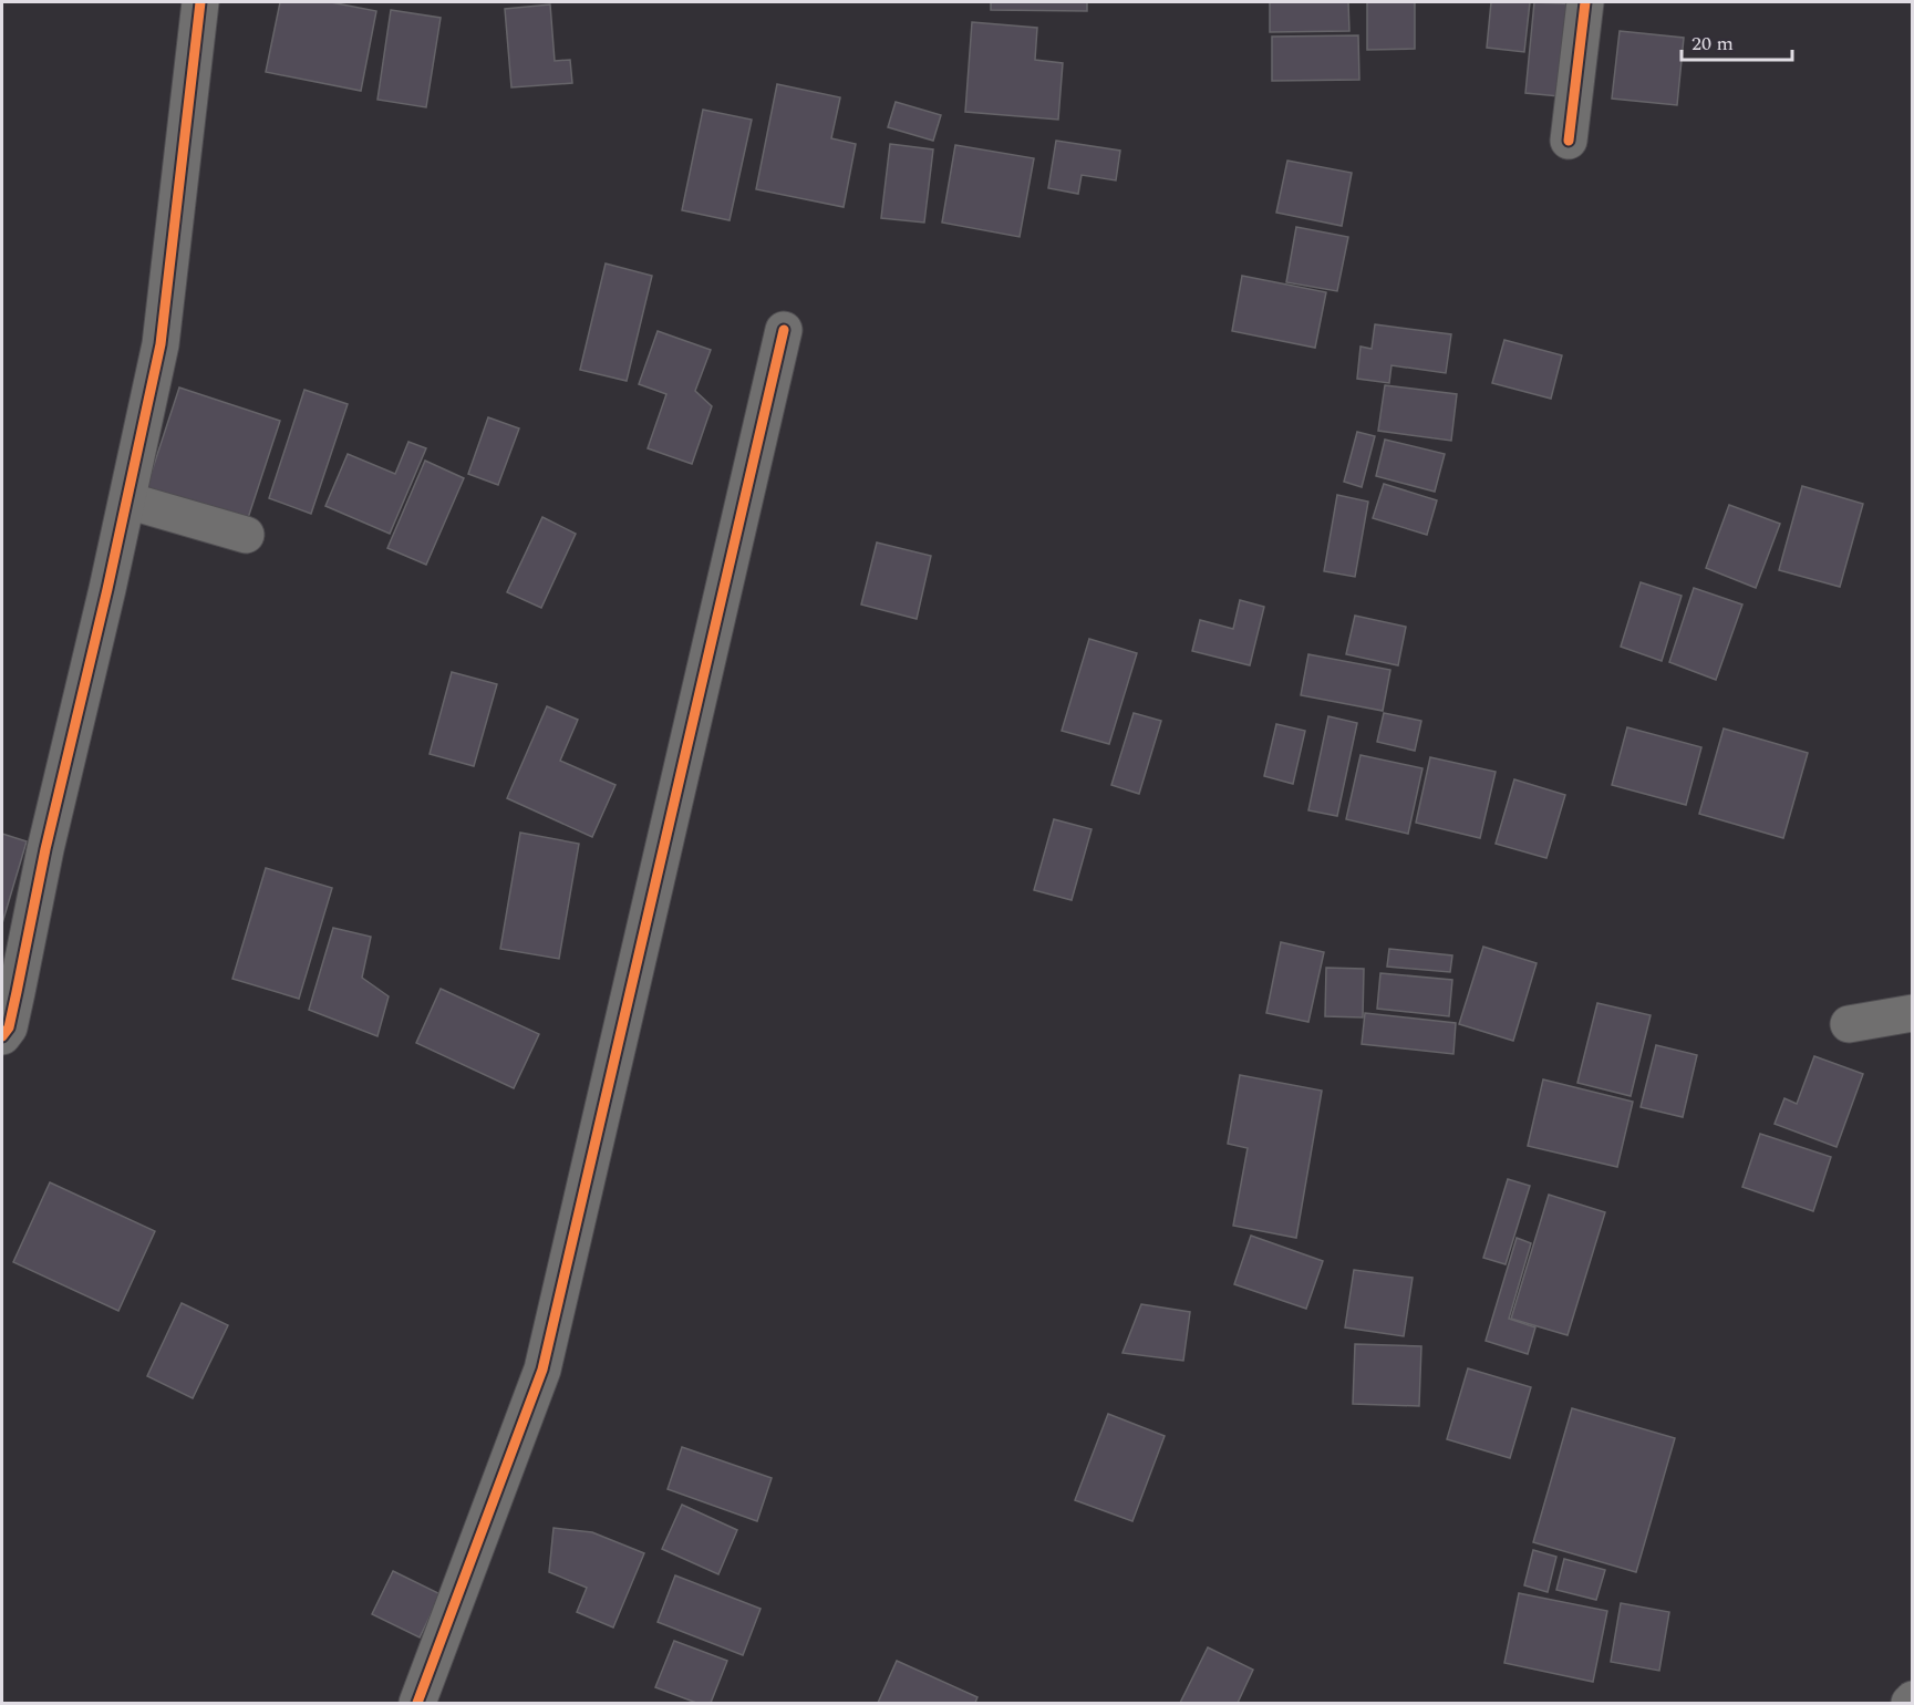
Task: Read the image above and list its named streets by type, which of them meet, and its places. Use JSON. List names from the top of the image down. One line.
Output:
{"scale_bar":"20 m"}
